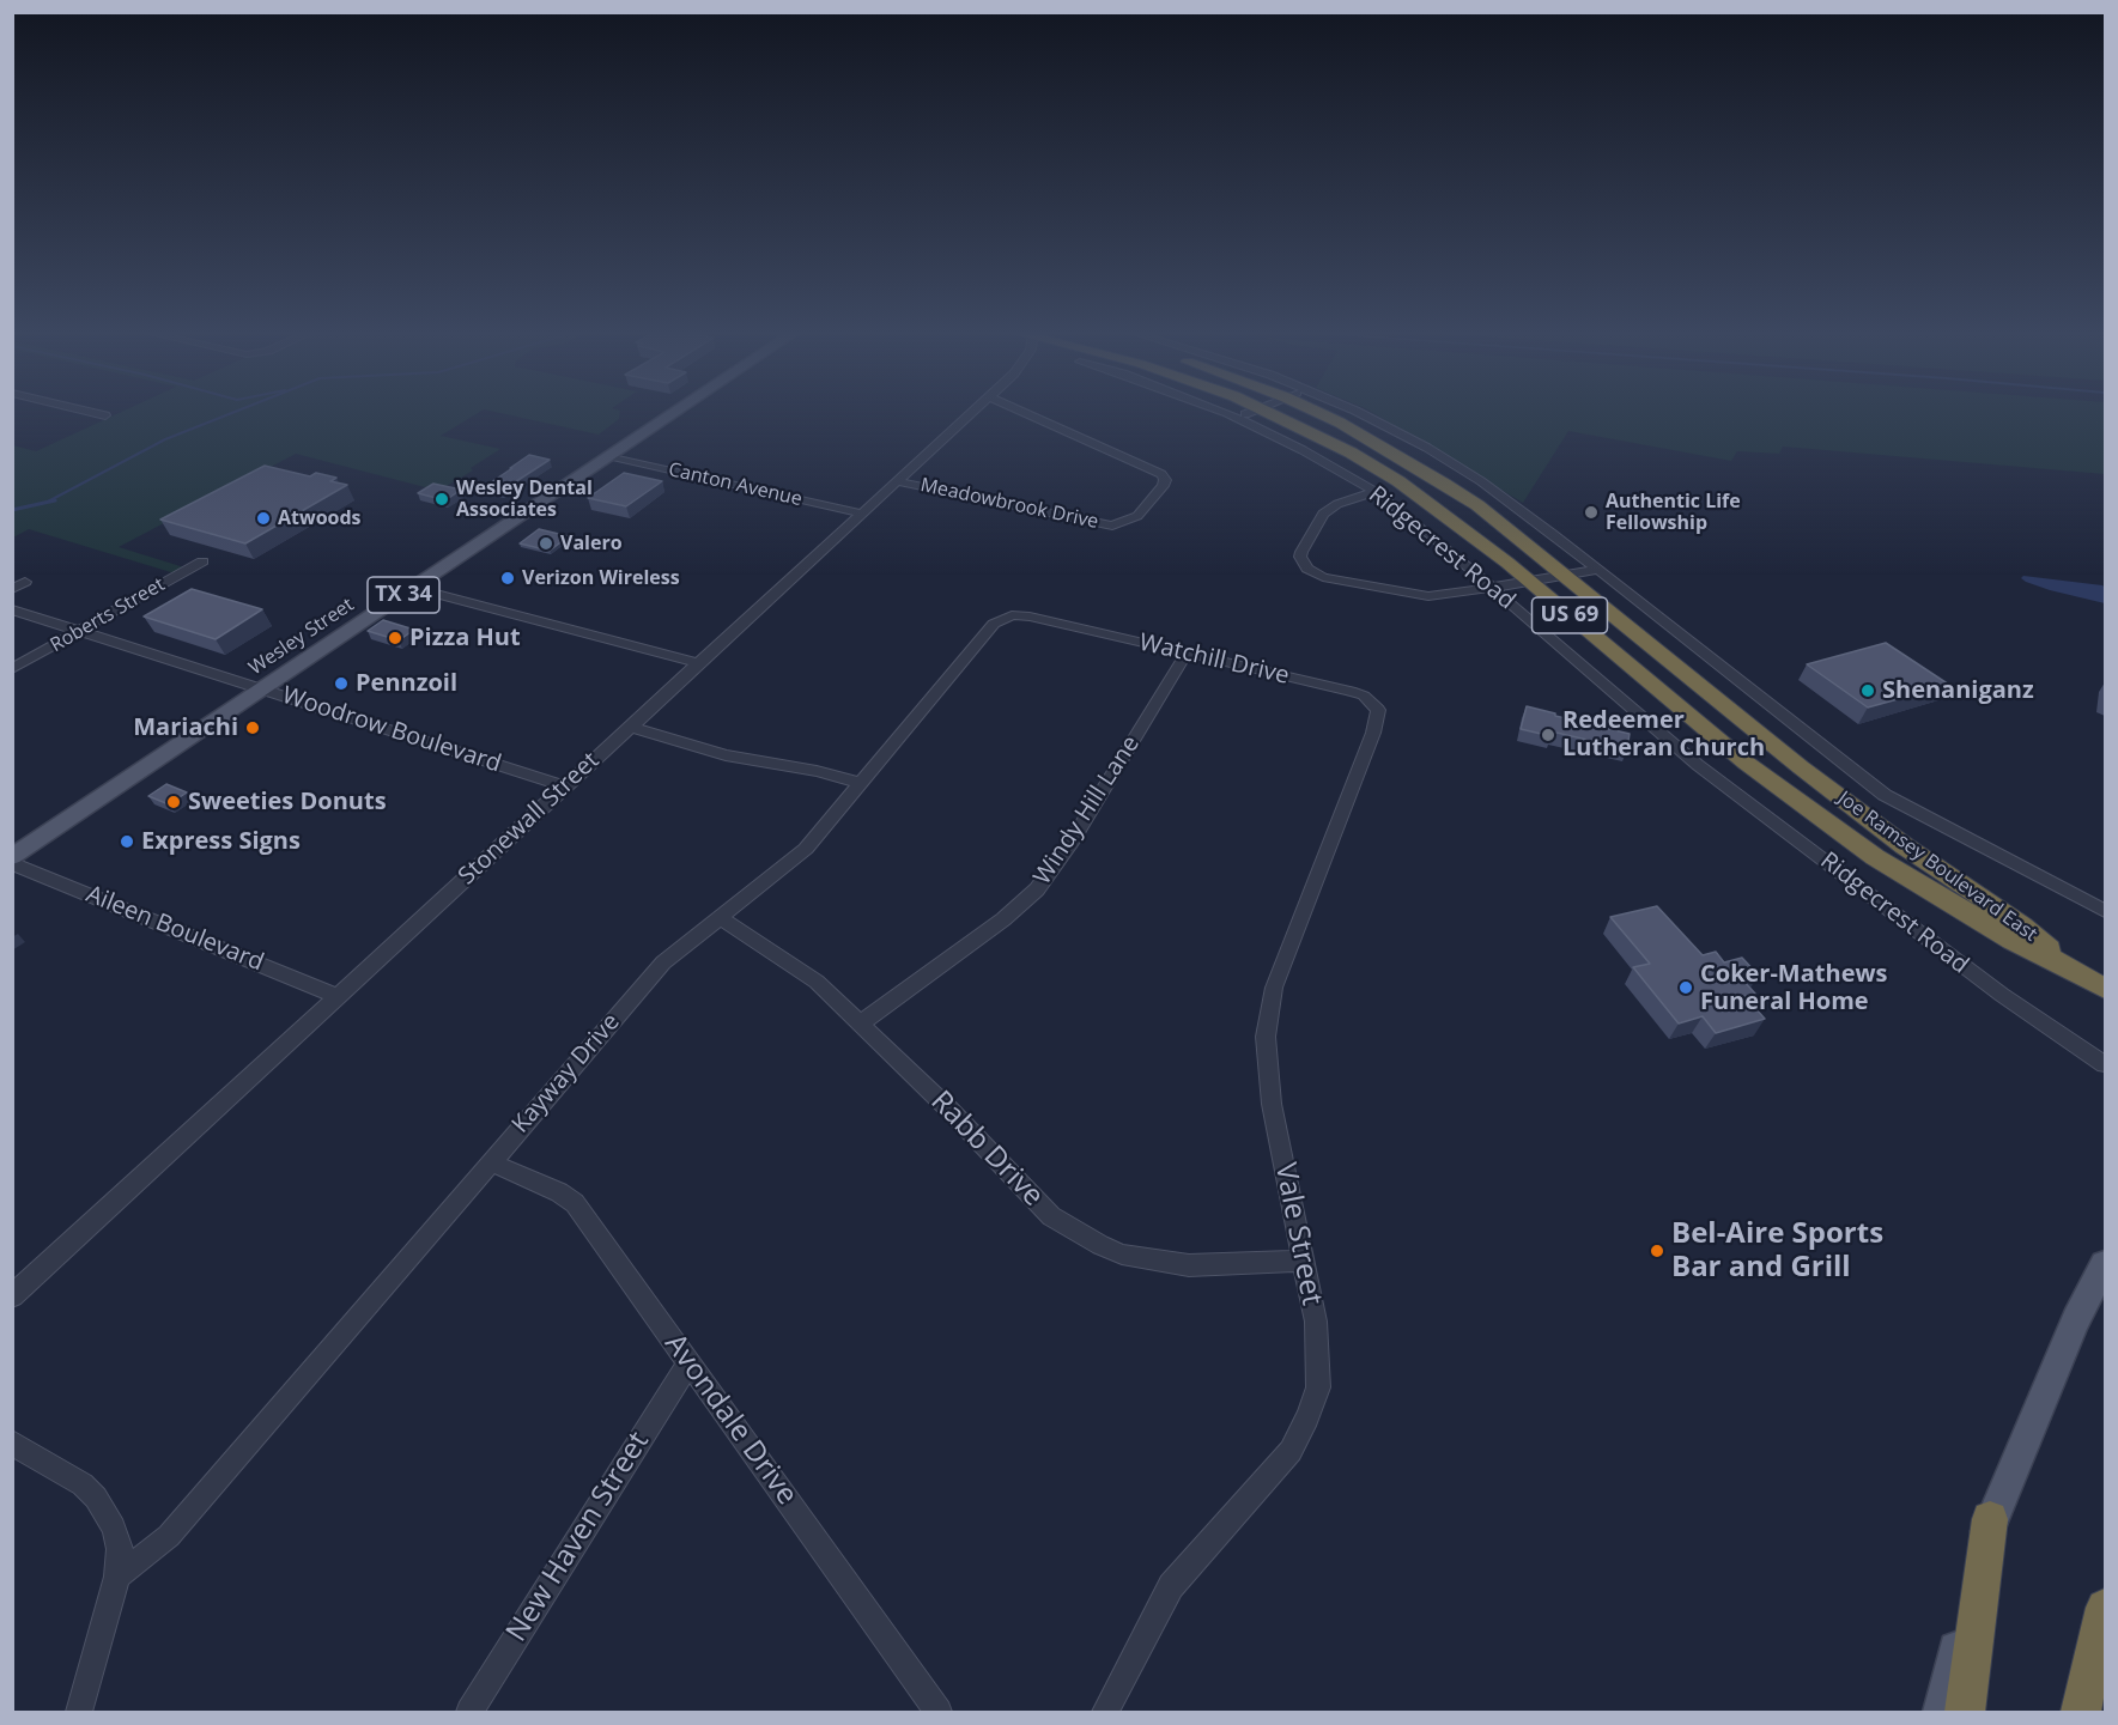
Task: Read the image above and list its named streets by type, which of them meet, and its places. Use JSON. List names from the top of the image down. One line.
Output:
{"streets":{"highway":["US 69","Joe Ramsey Boulevard East"],"main road":["TX 34","Wesley Street"],"street":["Canton Avenue","Meadowbrook Drive","Ridgecrest Road","Roberts Street","Watchill Drive","Woodrow Boulevard","Windy Hill Lane","Stonewall Street","Aileen Boulevard","Kayway Drive","Rabb Drive","Vale Street","Avondale Drive","New Haven Street"]},"crossings":[["Canton Avenue","Wesley Street"],["Canton Avenue","Stonewall Street"],["Meadowbrook Drive","Stonewall Street"],["Roberts Street","Woodrow Boulevard"],["US 69","Joe Ramsey Boulevard East"],["Wesley Street","Woodrow Boulevard"],["Watchill Drive","Windy Hill Lane"],["Watchill Drive","Kayway Drive"],["Watchill Drive","Vale Street"],["Woodrow Boulevard","Stonewall Street"],["Windy Hill Lane","Rabb Drive"],["Stonewall Street","Aileen Boulevard"],["Kayway Drive","Rabb Drive"],["Kayway Drive","Avondale Drive"],["Rabb Drive","Vale Street"],["Avondale Drive","New Haven Street"]],"places":["Wesley Dental Associates","Authentic Life Fellowship","Atwoods","Valero","Verizon Wireless","Pizza Hut","Pennzoil","Shenaniganz","Mariachi","Redeemer Lutheran Church","Sweeties Donuts","Express Signs","Coker-Mathews Funeral Home","Bel-Aire Sports Bar and Grill"]}
